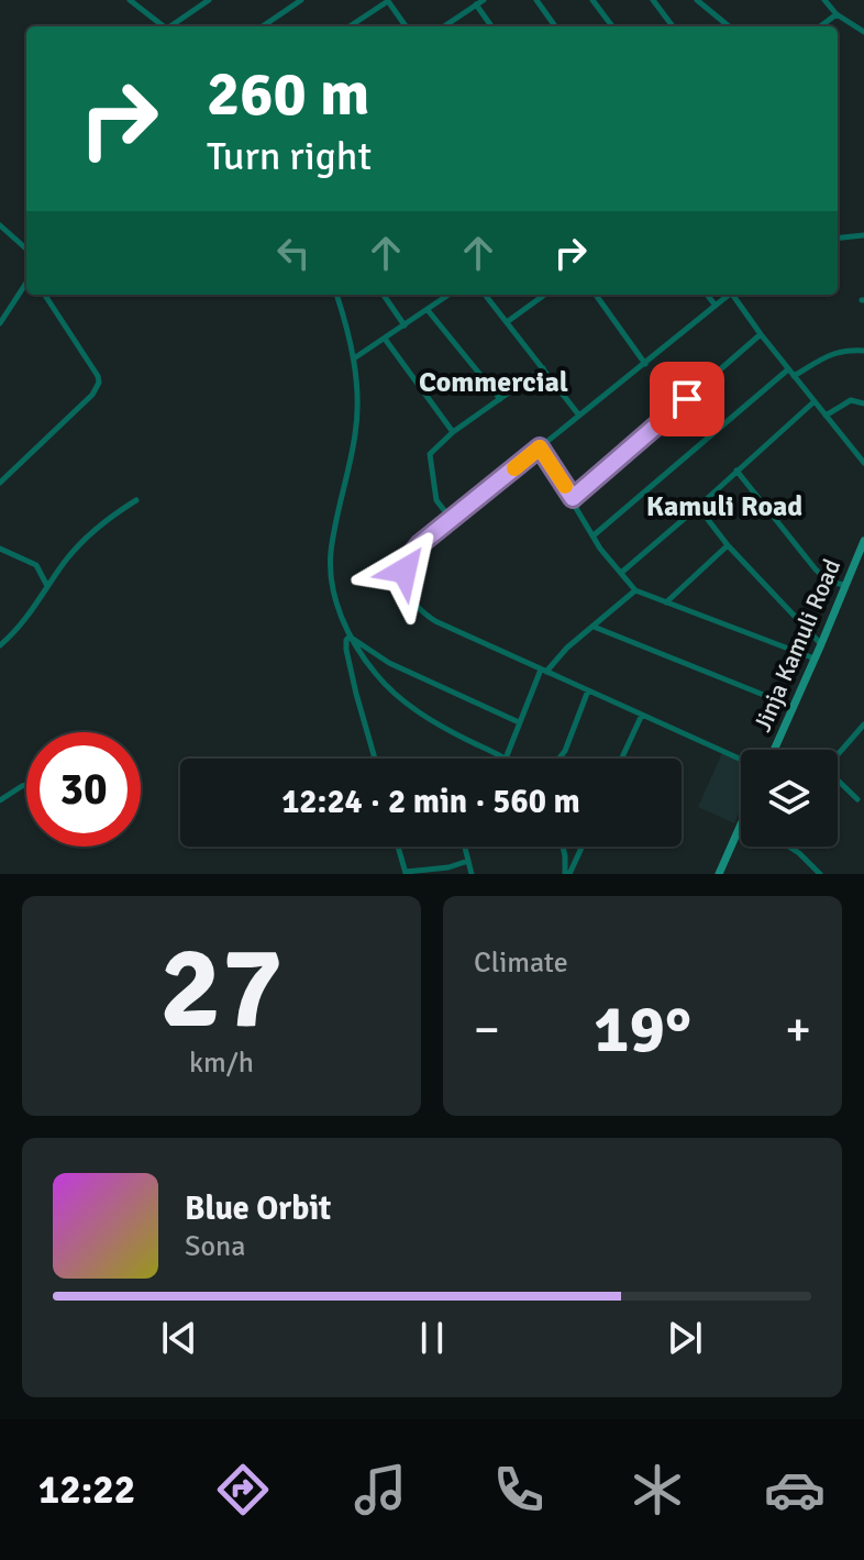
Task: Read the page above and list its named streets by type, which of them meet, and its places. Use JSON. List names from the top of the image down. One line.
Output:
{"streets":{"main road":["Jinja Kamuli Road"]},"districts":["Commercial","Kamuli Road"],"page":{"turn":["260 m","Turn right"],"limit":"30","trip":"12:24 · 2 min · 560 m","tile":[["27","km/h"],"Climate"],"heat":["−","19°","+"],"song":["Blue Orbit","Sona"],"tabs":"12:22"}}
